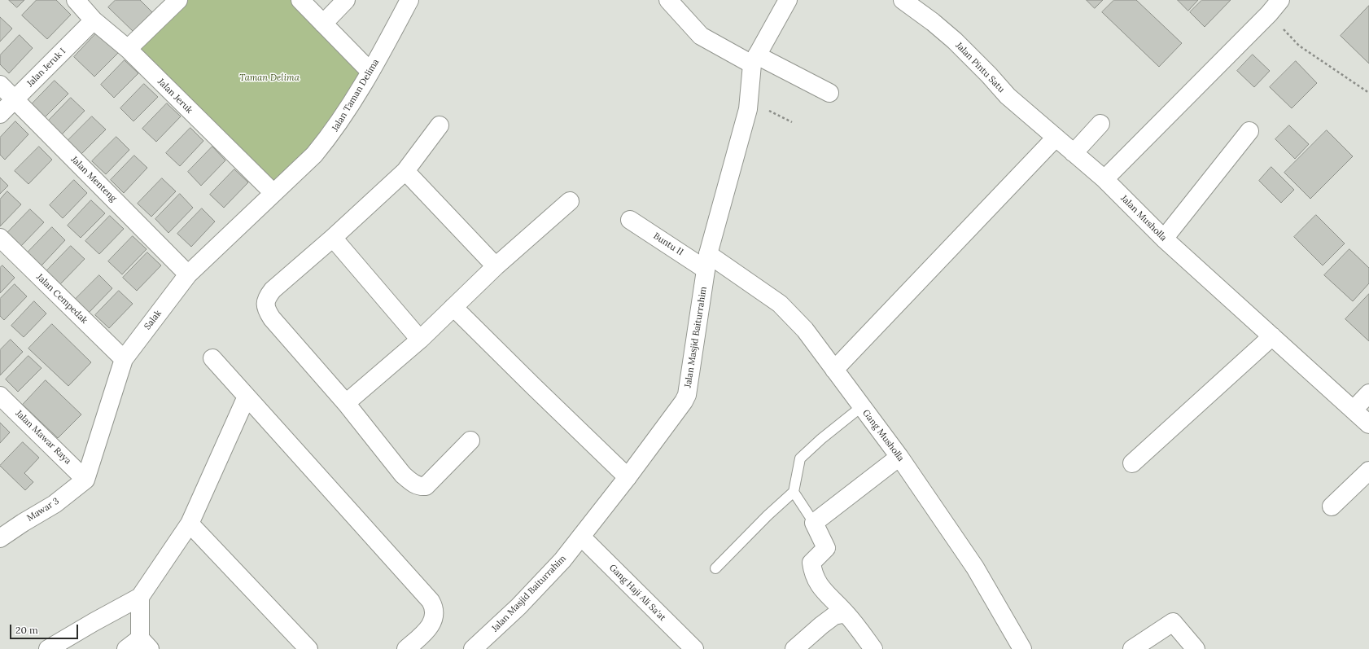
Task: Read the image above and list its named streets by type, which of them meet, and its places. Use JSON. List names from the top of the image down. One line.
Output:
{"streets":{"street":["Jalan Jeruk I","Jalan Pintu Satu","Jalan Taman Delima","Jalan Jeruk","Jalan Menteng","Jalan Musholla","Buntu II","Jalan Cempedak","Salak","Jalan Masjid Baiturrahim","Gang Musholla","Jalan Mawar Raya","Mawar 3","Gang Haji Ali Sa'at"]},"crossings":[["Jalan Jeruk I","Jalan Jeruk"],["Jalan Jeruk I","Jalan Menteng"],["Jalan Pintu Satu","Jalan Musholla"],["Jalan Taman Delima","Jalan Jeruk"],["Jalan Taman Delima","Salak"],["Jalan Jeruk","Salak"],["Jalan Menteng","Salak"],["Buntu II","Jalan Masjid Baiturrahim"],["Buntu II","Gang Musholla"],["Jalan Cempedak","Salak"],["Salak","Jalan Mawar Raya"],["Salak","Mawar 3"],["Jalan Masjid Baiturrahim","Gang Musholla"],["Jalan Masjid Baiturrahim","Gang Haji Ali Sa'at"],["Jalan Mawar Raya","Mawar 3"]],"parks":["Taman Delima"],"scale_bar":"20 m"}
